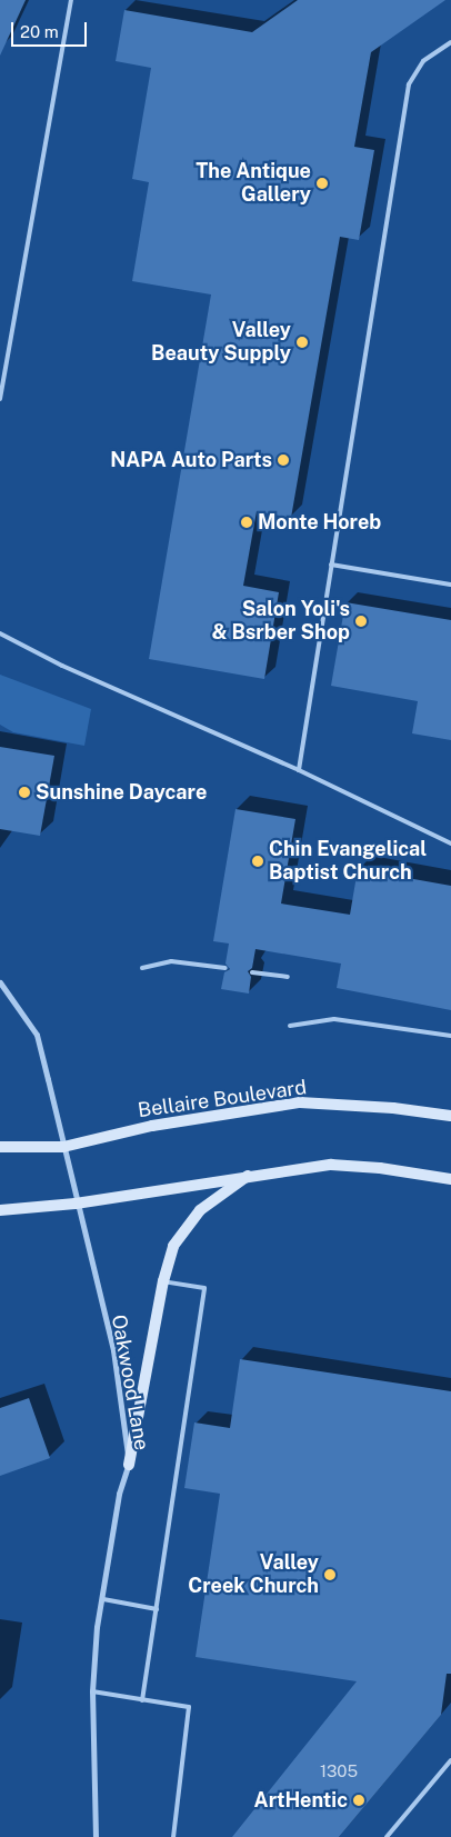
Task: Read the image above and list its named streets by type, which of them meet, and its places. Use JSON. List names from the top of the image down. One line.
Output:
{"streets":{"main road":["Bellaire Boulevard"],"street":["Oakwood Lane"]},"crossings":[["Bellaire Boulevard","Oakwood Lane"]],"places":["The Antique Gallery","Valley Beauty Supply","NAPA Auto Parts","Monte Horeb","Salon Yoli's & Bsrber Shop","Sunshine Daycare","Chin Evangelical Baptist Church","Valley Creek Church","ArtHentic"],"house_numbers":["1305"],"scale_bar":"20 m"}
